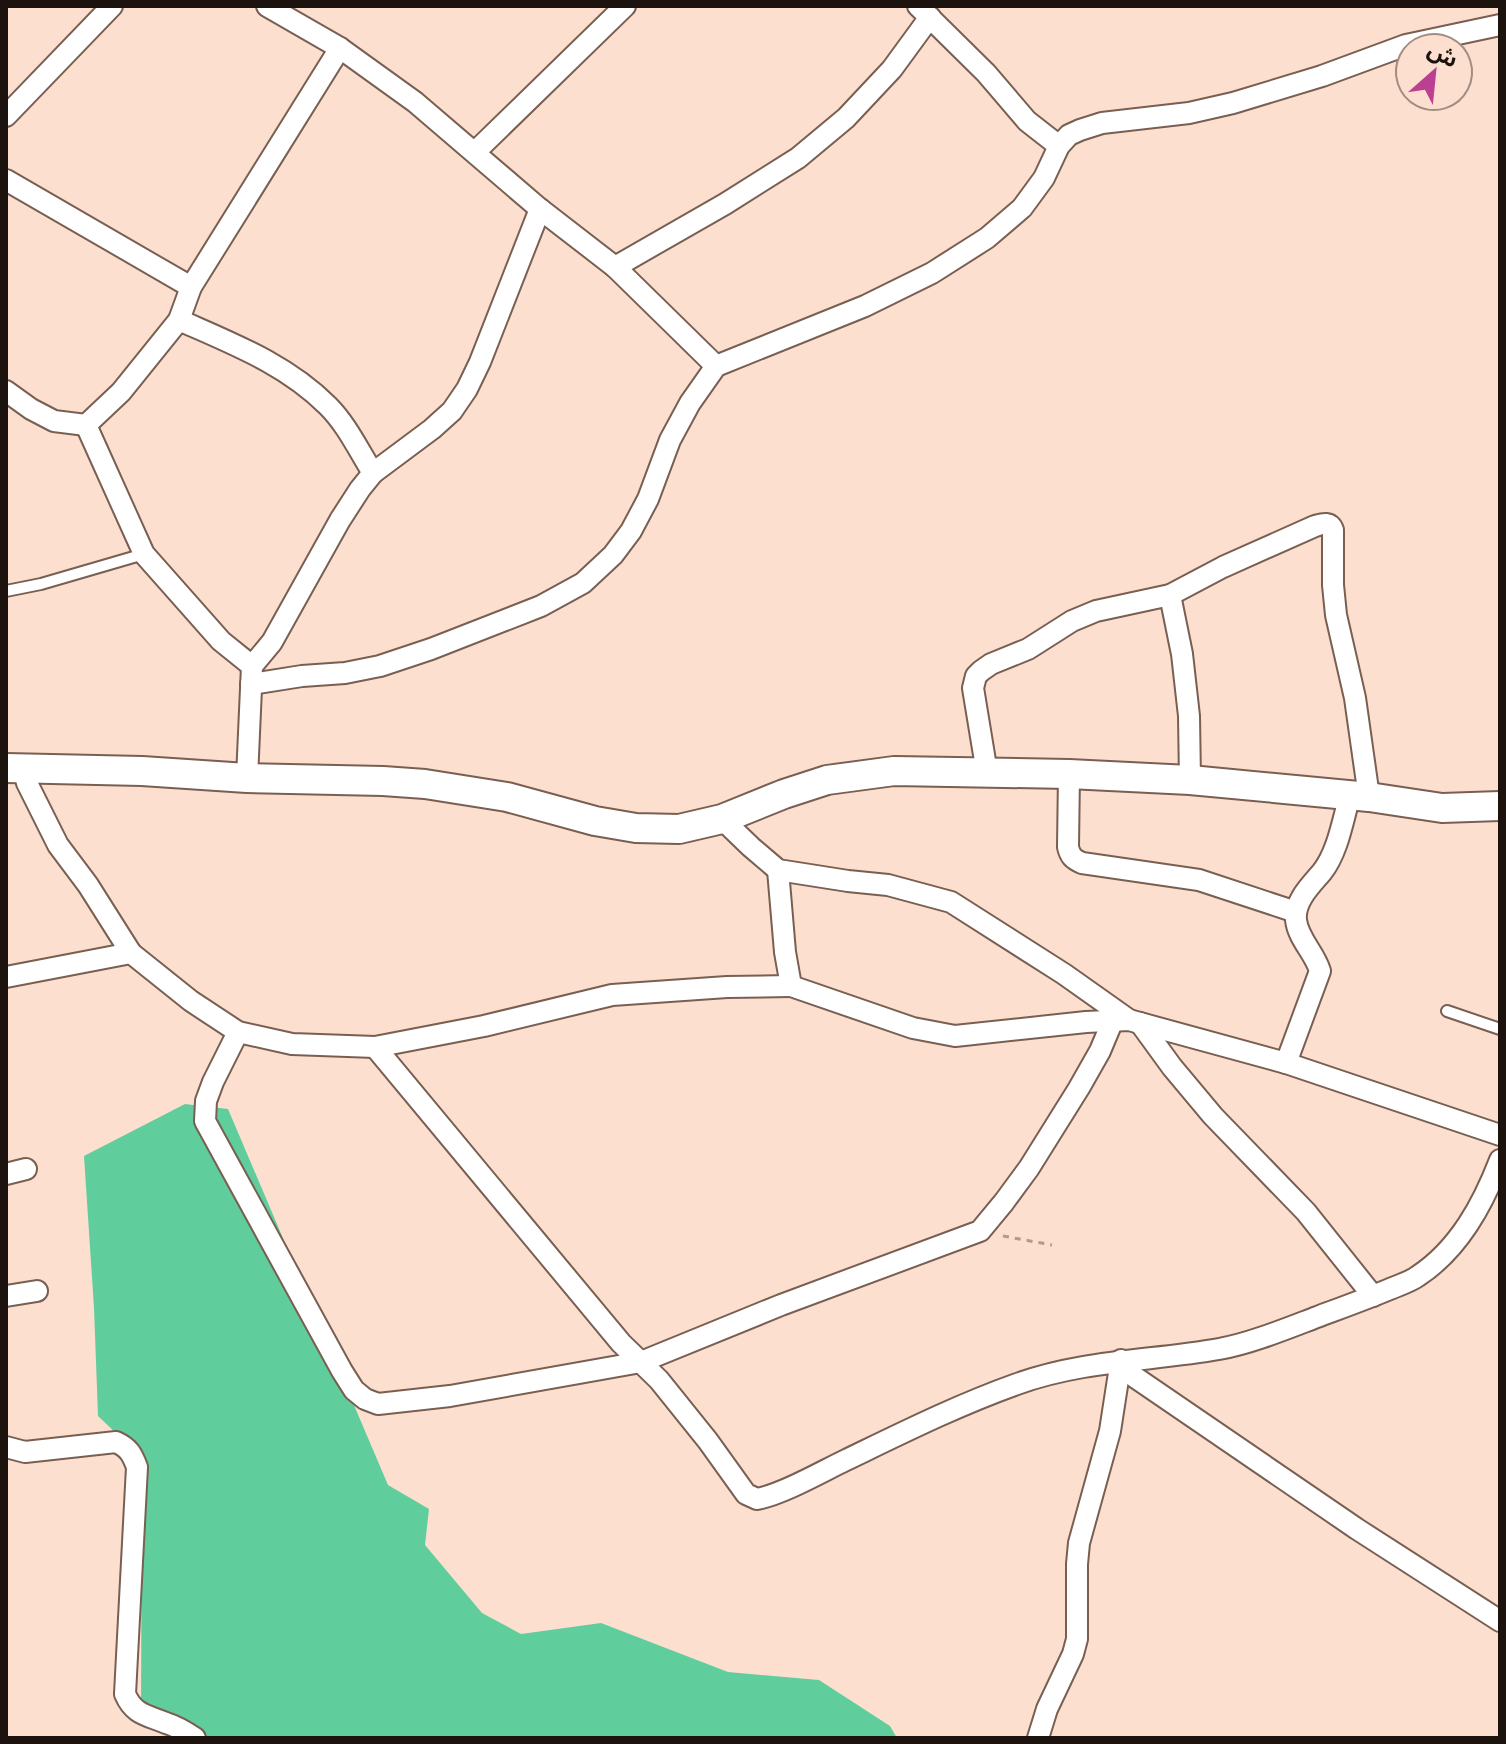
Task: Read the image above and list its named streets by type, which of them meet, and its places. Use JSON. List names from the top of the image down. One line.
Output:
{"north":"top right"}
